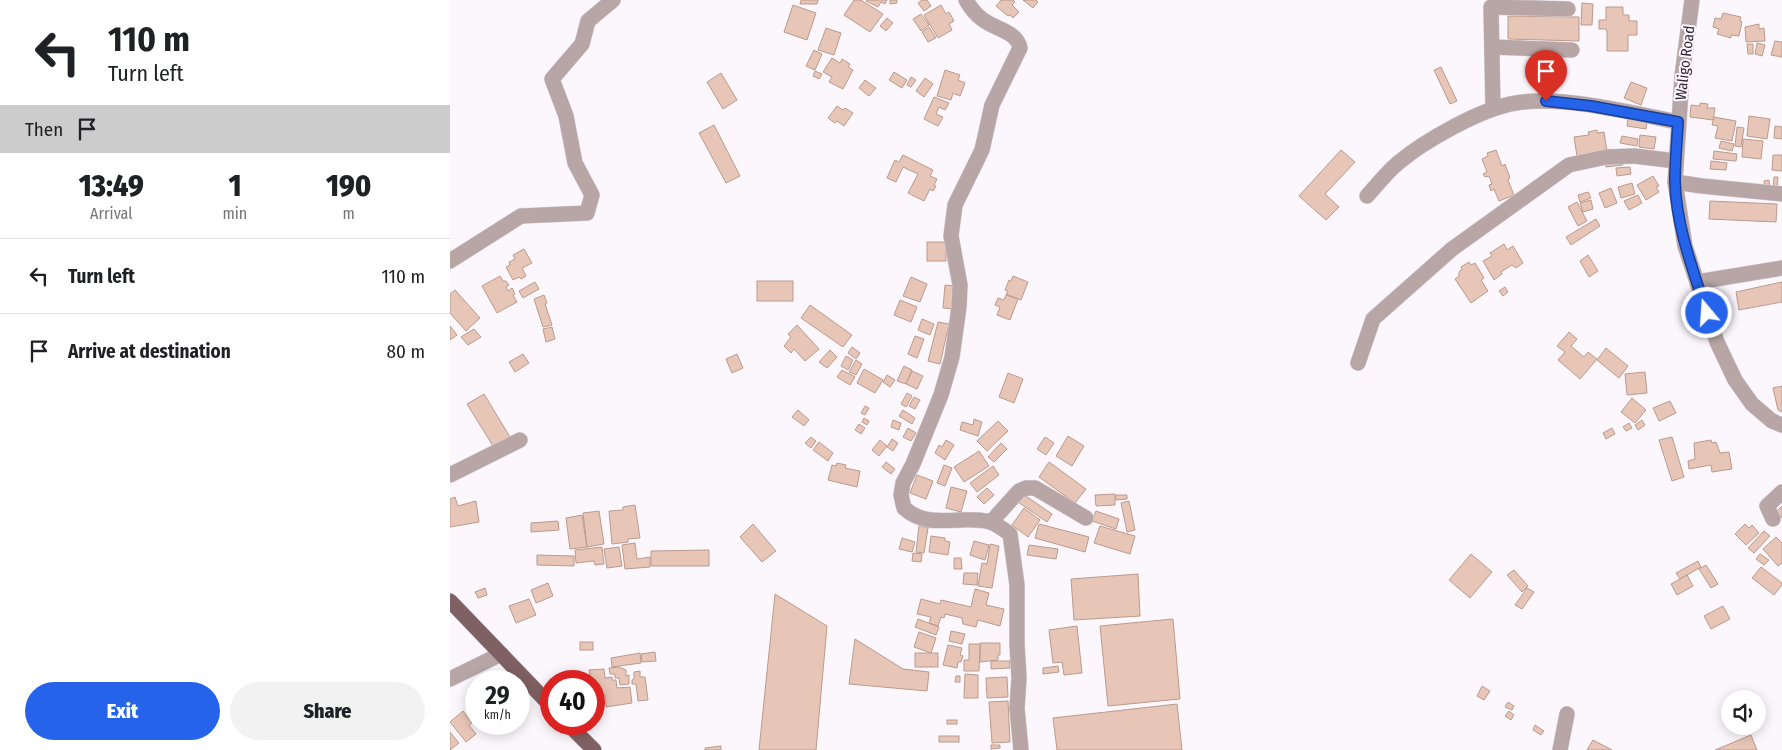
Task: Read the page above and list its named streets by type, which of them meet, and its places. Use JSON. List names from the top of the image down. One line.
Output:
{"streets":{"street":["Waligo Road"]},"page":{"turn":["110 m","Turn left"],"then":"Then","eta":["13:49","Arrival","1","min","190","m"],"list":[{"name":"Turn left","value":"110 m"},{"name":"Arrive at destination","value":"80 m"}],"speed":"29 km/h","limit":"40","buttons":["Exit","Share"]}}
